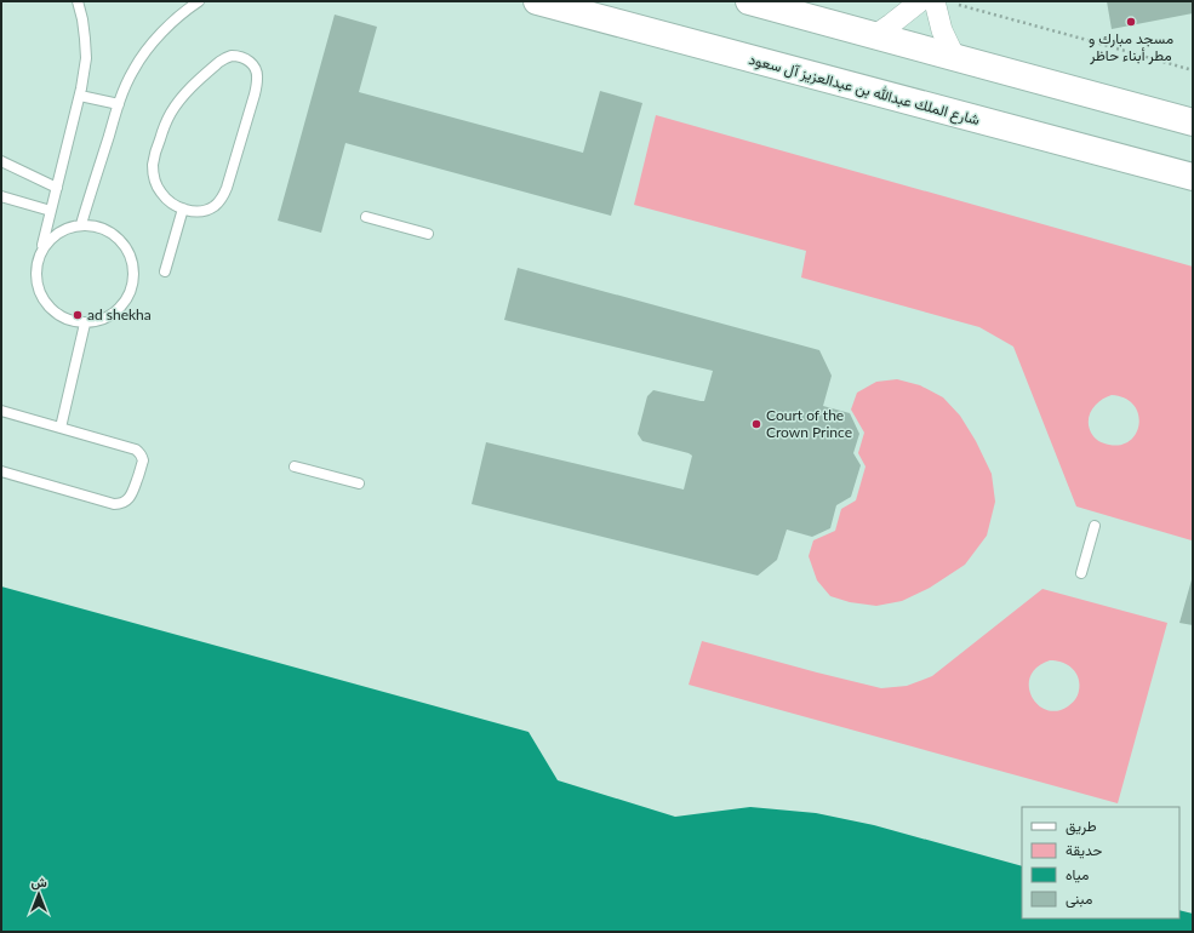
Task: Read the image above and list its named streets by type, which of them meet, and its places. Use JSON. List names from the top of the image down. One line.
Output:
{"streets":{"main road":["شارع الملك عبدالله بن عبدالعزيز آل سعود"]},"places":["مسجد مبارك و مطر أبناء حاظر","ad shekha","Court of the Crown Prince"],"legend":["طريق","حديقة","مياه","مبنى"],"north":"top"}
